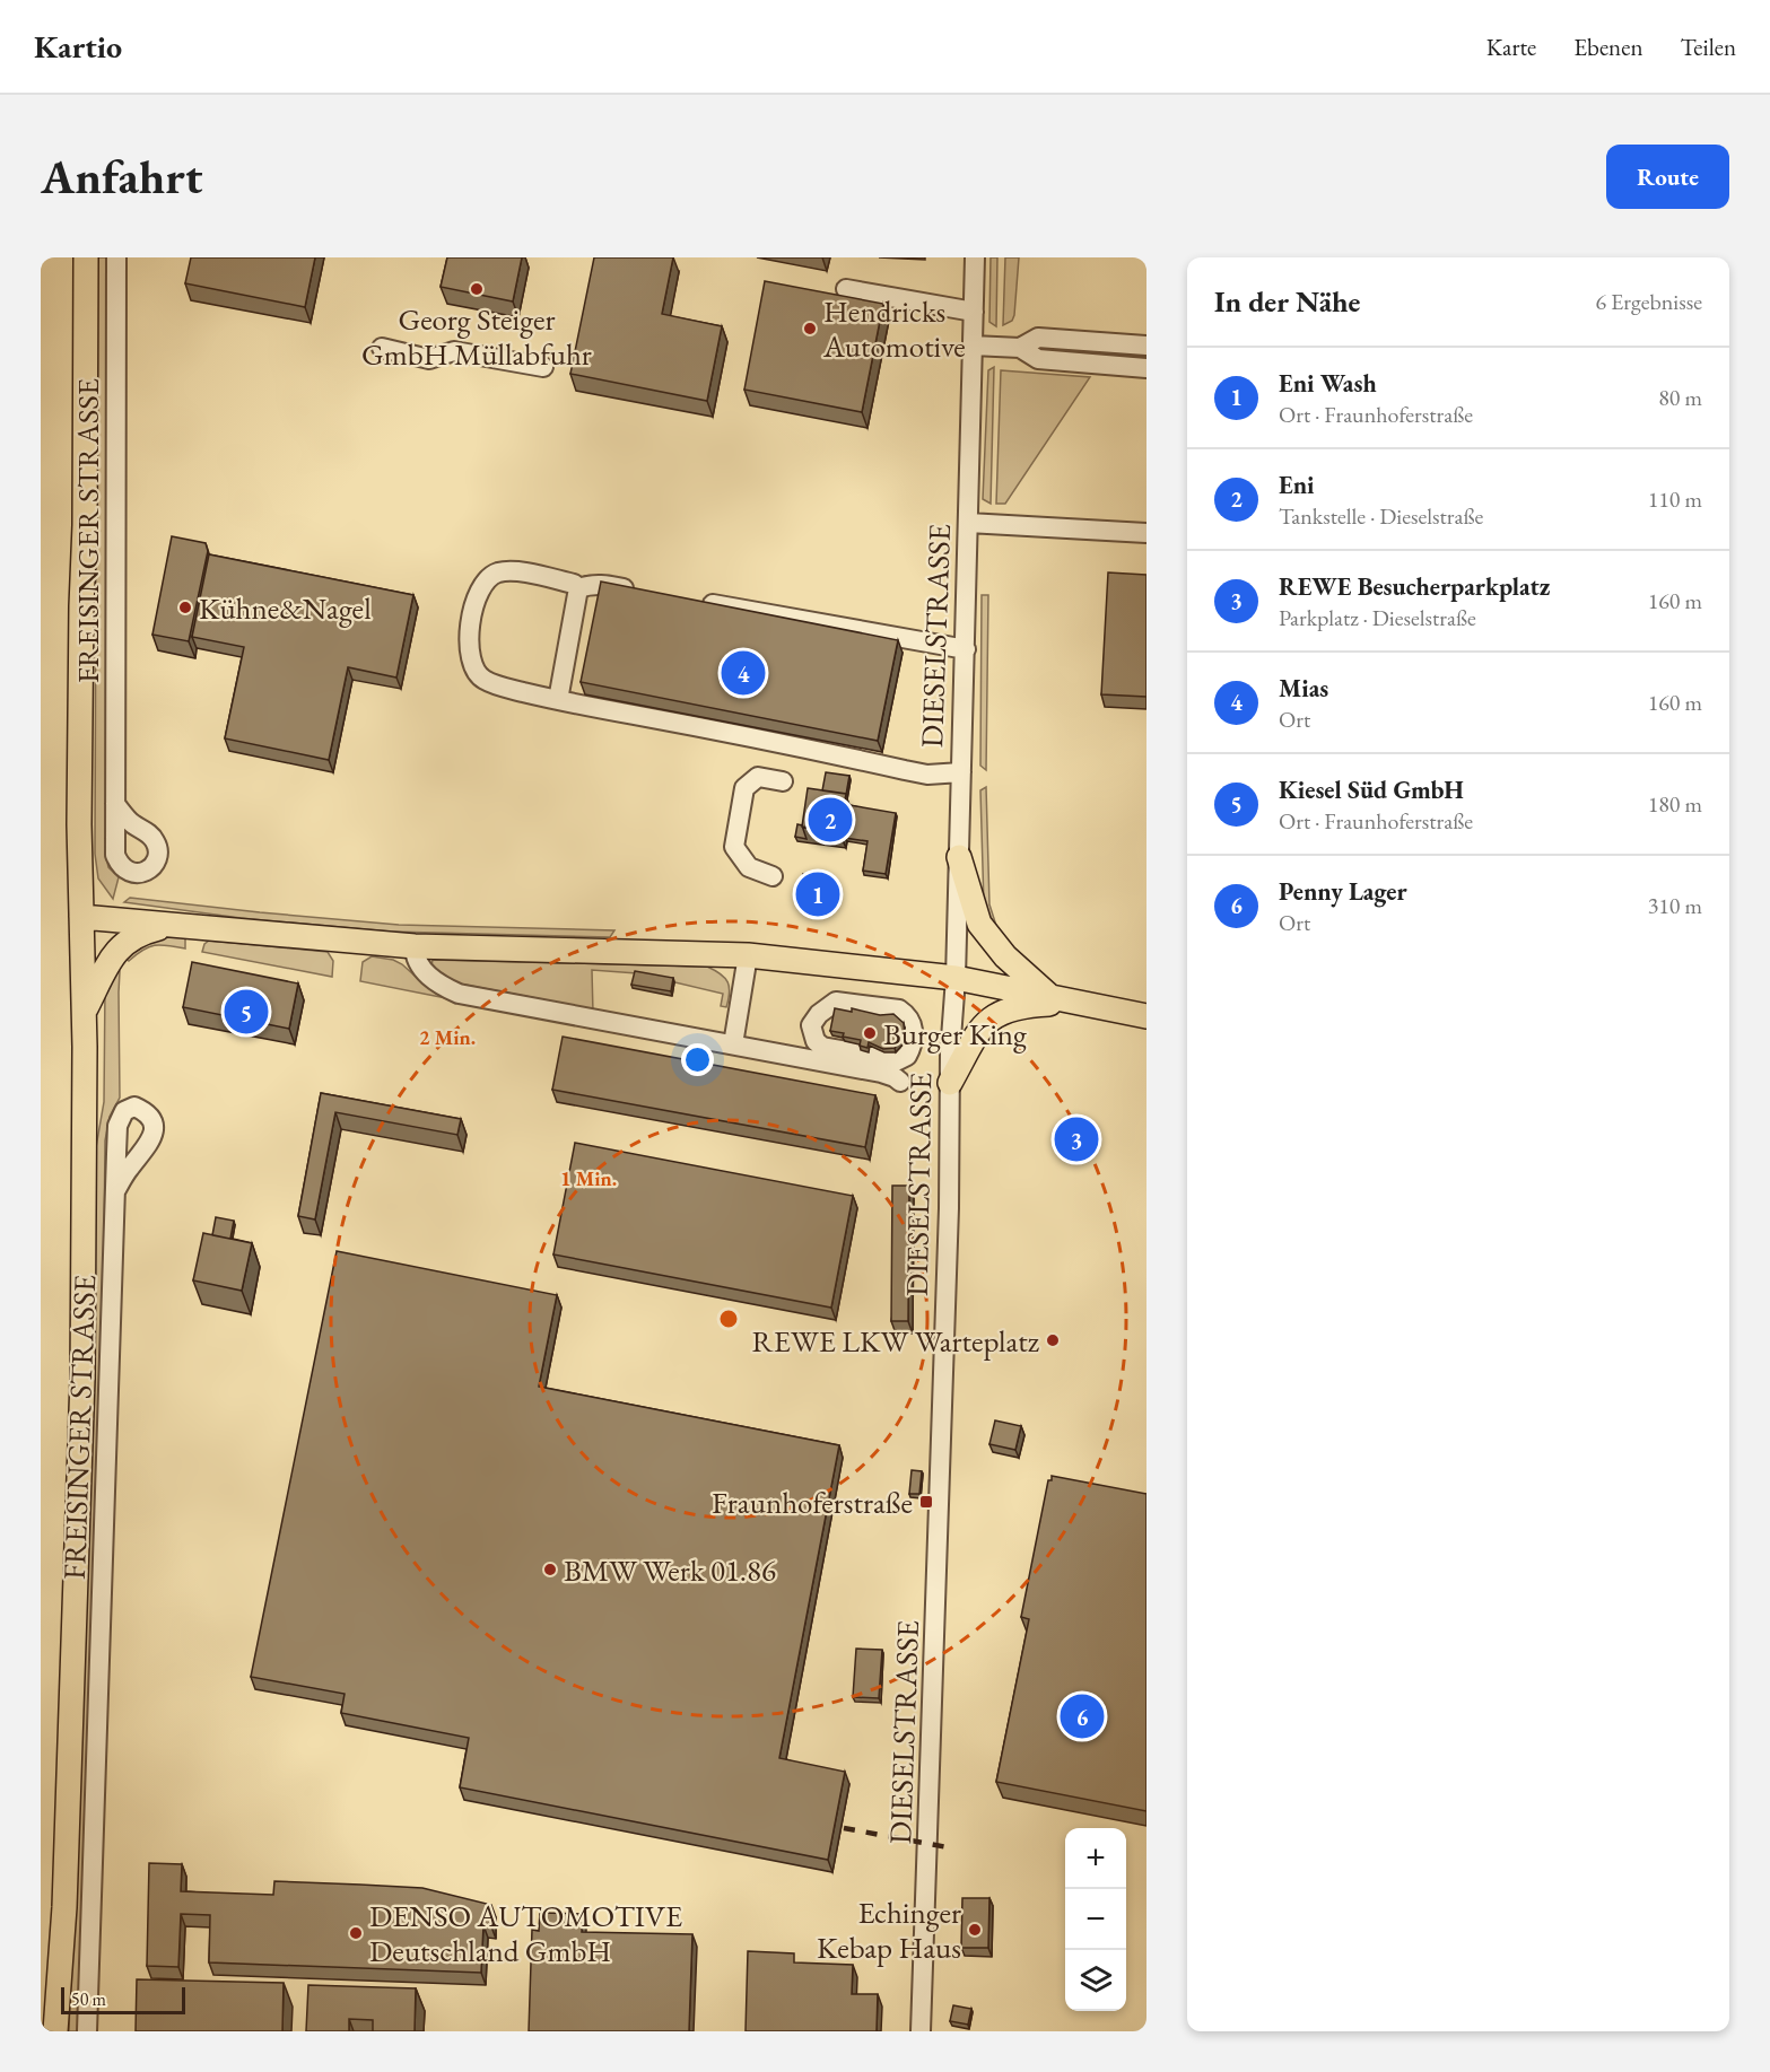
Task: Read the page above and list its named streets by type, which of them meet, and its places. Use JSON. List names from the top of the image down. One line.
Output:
{"streets":{"street":["FREISINGER STRASSE","DIESELSTRASSE"]},"places":{"other":["Georg Steiger GmbH Müllabfuhr","Hendricks Automotive","Kühne&Nagel","Burger King","REWE LKW Warteplatz","BMW Werk 01.86","Echinger Kebap Haus","DENSO AUTOMOTIVE Deutschland GmbH"],"transit":["Fraunhoferstraße"]},"scale_bar":"50 m","page":{"header":"Kartio","nav":["Karte","Ebenen","Teilen"],"buttons":"Route","title":"Anfahrt","heading":["In der Nähe","6 Ergebnisse"],"list":[{"mark":"1","name":"Eni Wash","note":"Ort · Fraunhoferstraße","value":"80 m"},{"mark":"2","name":"Eni","note":"Tankstelle · Dieselstraße","value":"110 m"},{"mark":"3","name":"REWE Besucherparkplatz","note":"Parkplatz · Dieselstraße","value":"160 m"},{"mark":"4","name":"Mias","note":"Ort","value":"160 m"},{"mark":"5","name":"Kiesel Süd GmbH","note":"Ort · Fraunhoferstraße","value":"180 m"},{"mark":"6","name":"Penny Lager","note":"Ort","value":"310 m"}],"pins":["4","2","1","5","3","6"],"map_buttons":["+","−"],"scale":"50 m"},"rings":["2 Min.","1 Min."]}
